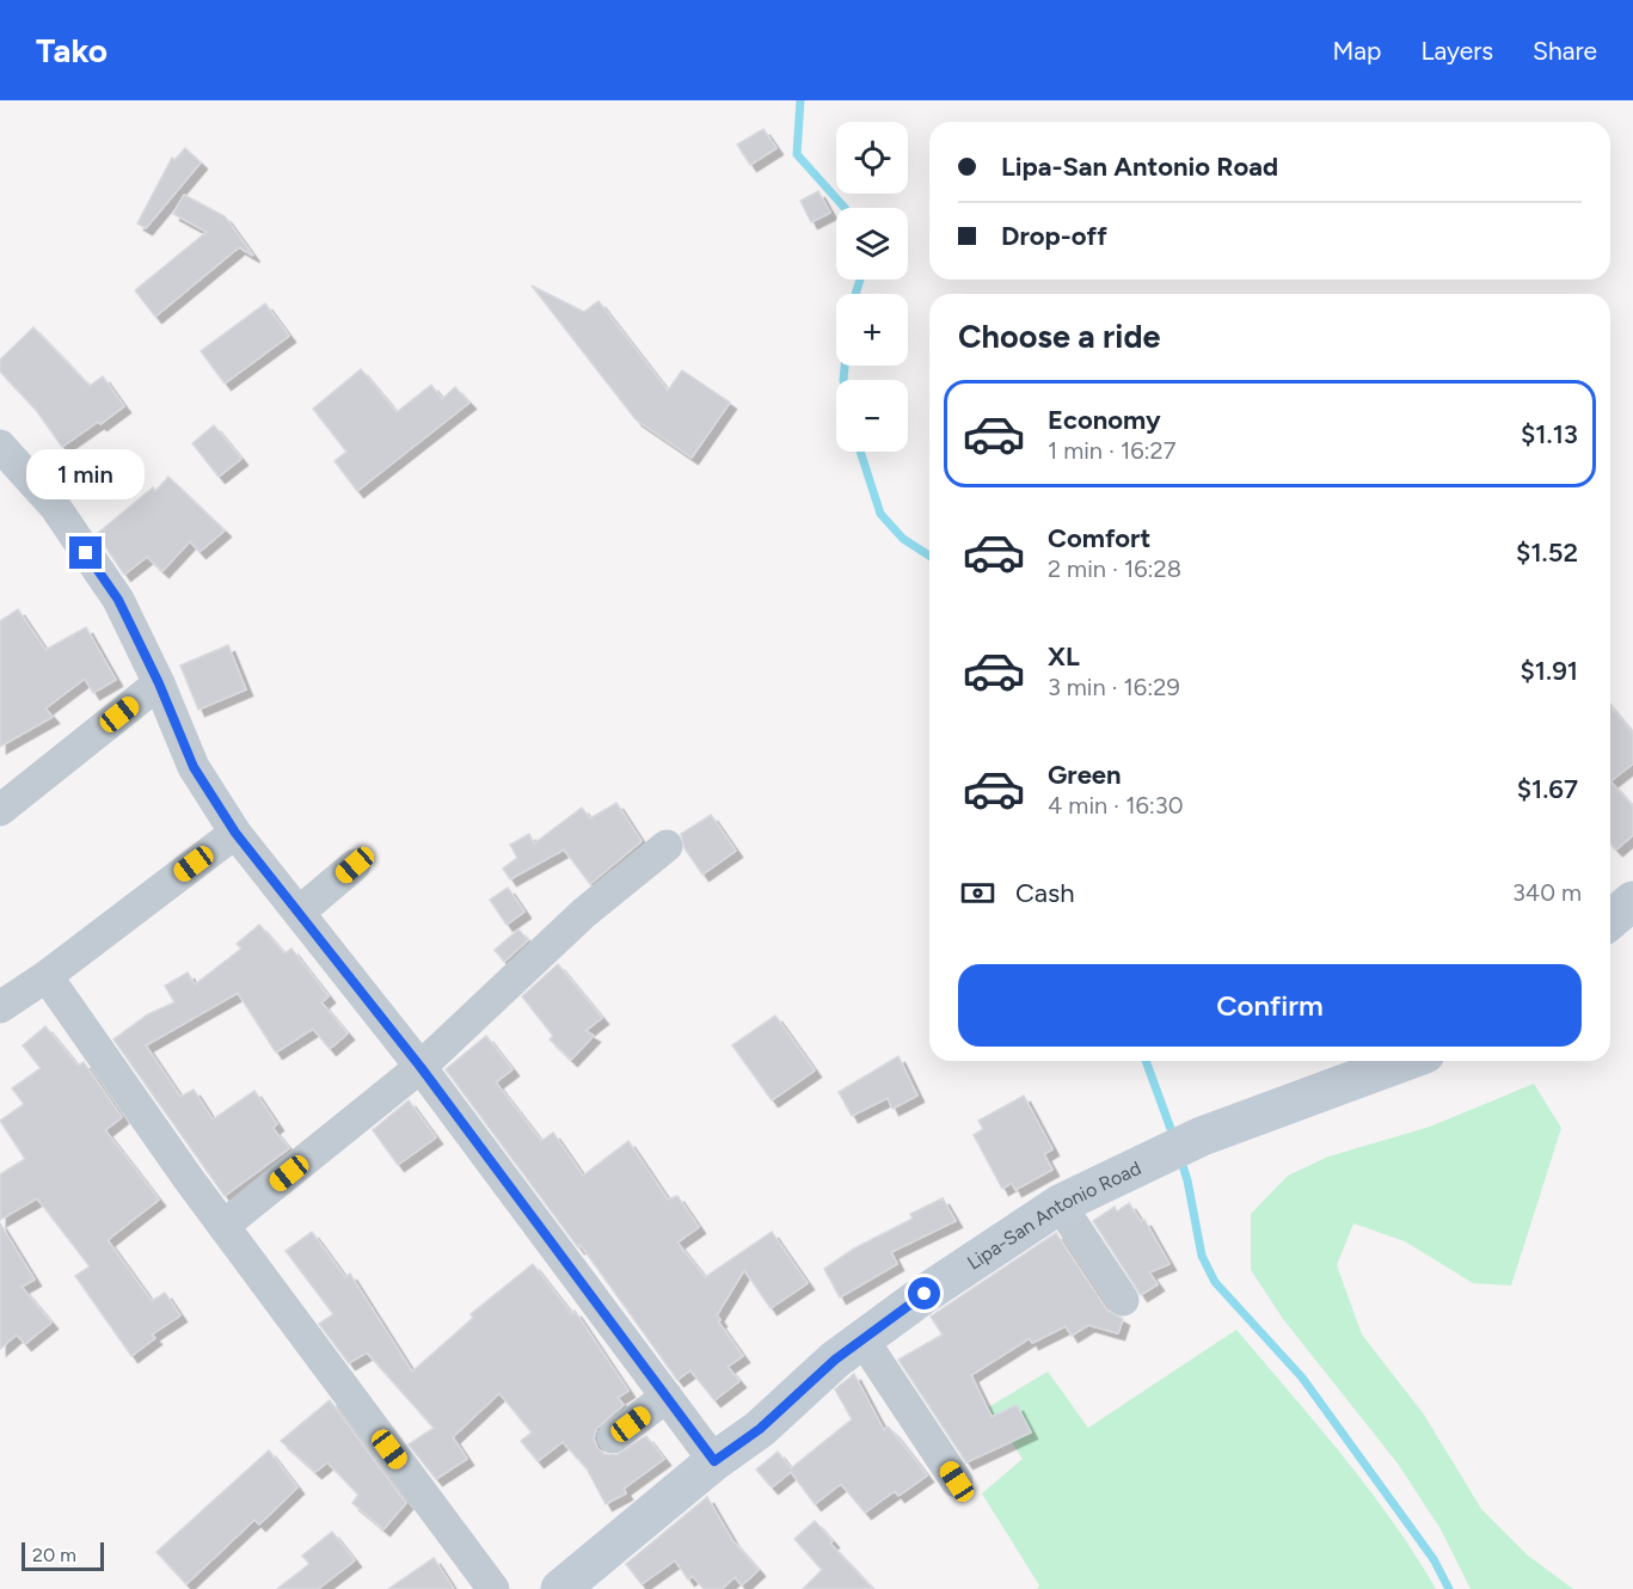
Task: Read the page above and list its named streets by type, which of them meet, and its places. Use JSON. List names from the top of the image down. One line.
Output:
{"streets":{"main road":["Lipa-San Antonio Road"]},"scale_bar":"20 m","page":{"header":"Tako","nav":["Map","Layers","Share"],"map_buttons":["+","−"],"banner":["Lipa-San Antonio Road","Drop-off"],"heading":"Choose a ride","list":[{"name":"Economy","note":"1 min · 16:27","value":"$1.13"},{"name":"Comfort","note":"2 min · 16:28","value":"$1.52"},{"name":"XL","note":"3 min · 16:29","value":"$1.91"},{"name":"Green","note":"4 min · 16:30","value":"$1.67"}],"bubble":"1 min","pay":["Cash","340 m"],"buttons":"Confirm","scale":"20 m"}}
